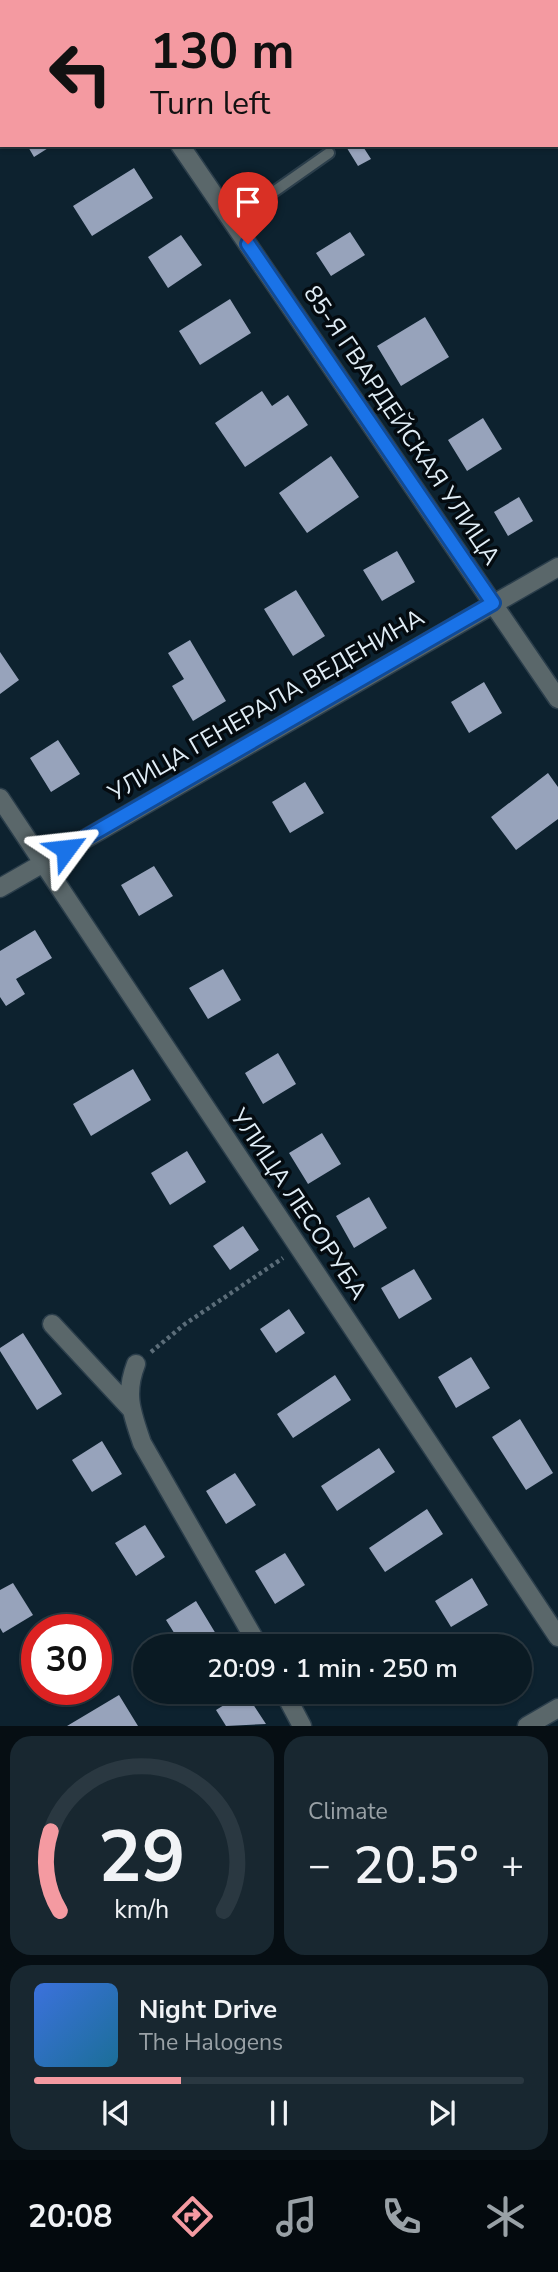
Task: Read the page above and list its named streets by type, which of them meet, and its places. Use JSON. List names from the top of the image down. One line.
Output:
{"streets":{"street":["85-Я ГВАРДЕЙСКАЯ УЛИЦА","УЛИЦА ГЕНЕРАЛА ВЕДЕНИНА","УЛИЦА ЛЕСОРУБА"]},"crossings":[["85-Я ГВАРДЕЙСКАЯ УЛИЦА","УЛИЦА ГЕНЕРАЛА ВЕДЕНИНА"],["УЛИЦА ГЕНЕРАЛА ВЕДЕНИНА","УЛИЦА ЛЕСОРУБА"]],"page":{"turn":["130 m","Turn left"],"limit":"30","trip":"20:09 · 1 min · 250 m","tile":"Climate","heat":["−","20.5°","+"],"song":["Night Drive","The Halogens"],"tabs":"20:08","gauge":["29","km/h"]}}
